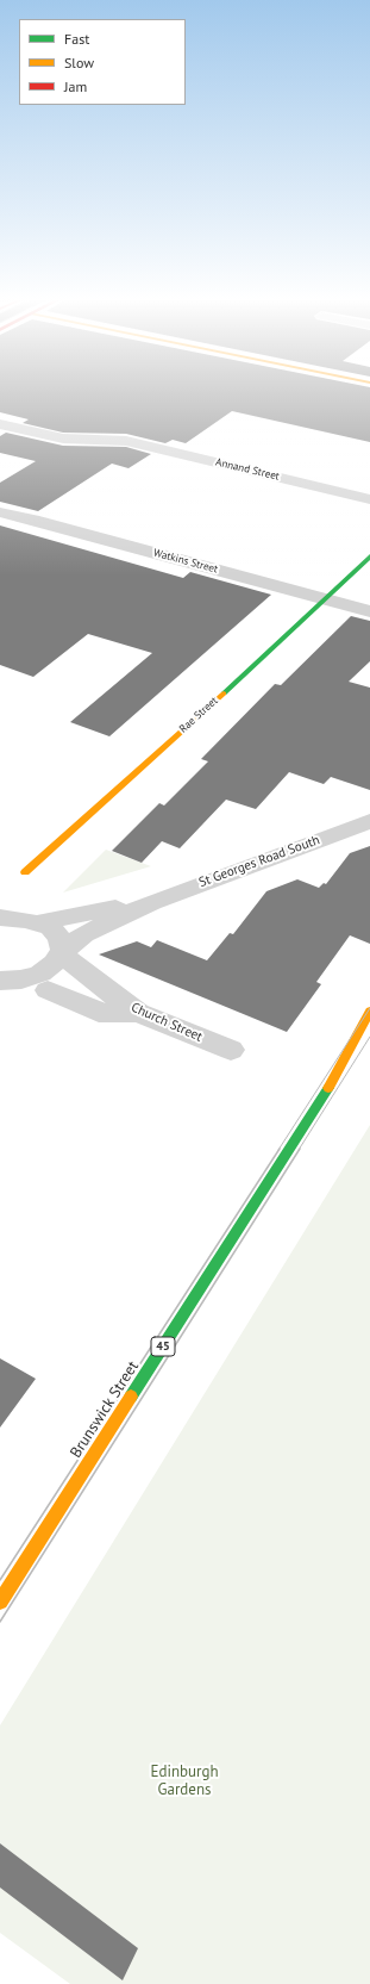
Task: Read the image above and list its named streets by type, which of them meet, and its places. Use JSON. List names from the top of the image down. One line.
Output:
{"streets":{"main road":["Rae Street","45","Brunswick Street"],"street":["Annand Street","Watkins Street","St Georges Road South","Church Street"]},"crossings":[["Watkins Street","Rae Street"],["St Georges Road South","Church Street"]],"parks":["Edinburgh Gardens"],"legend":["Fast","Slow","Jam"]}
